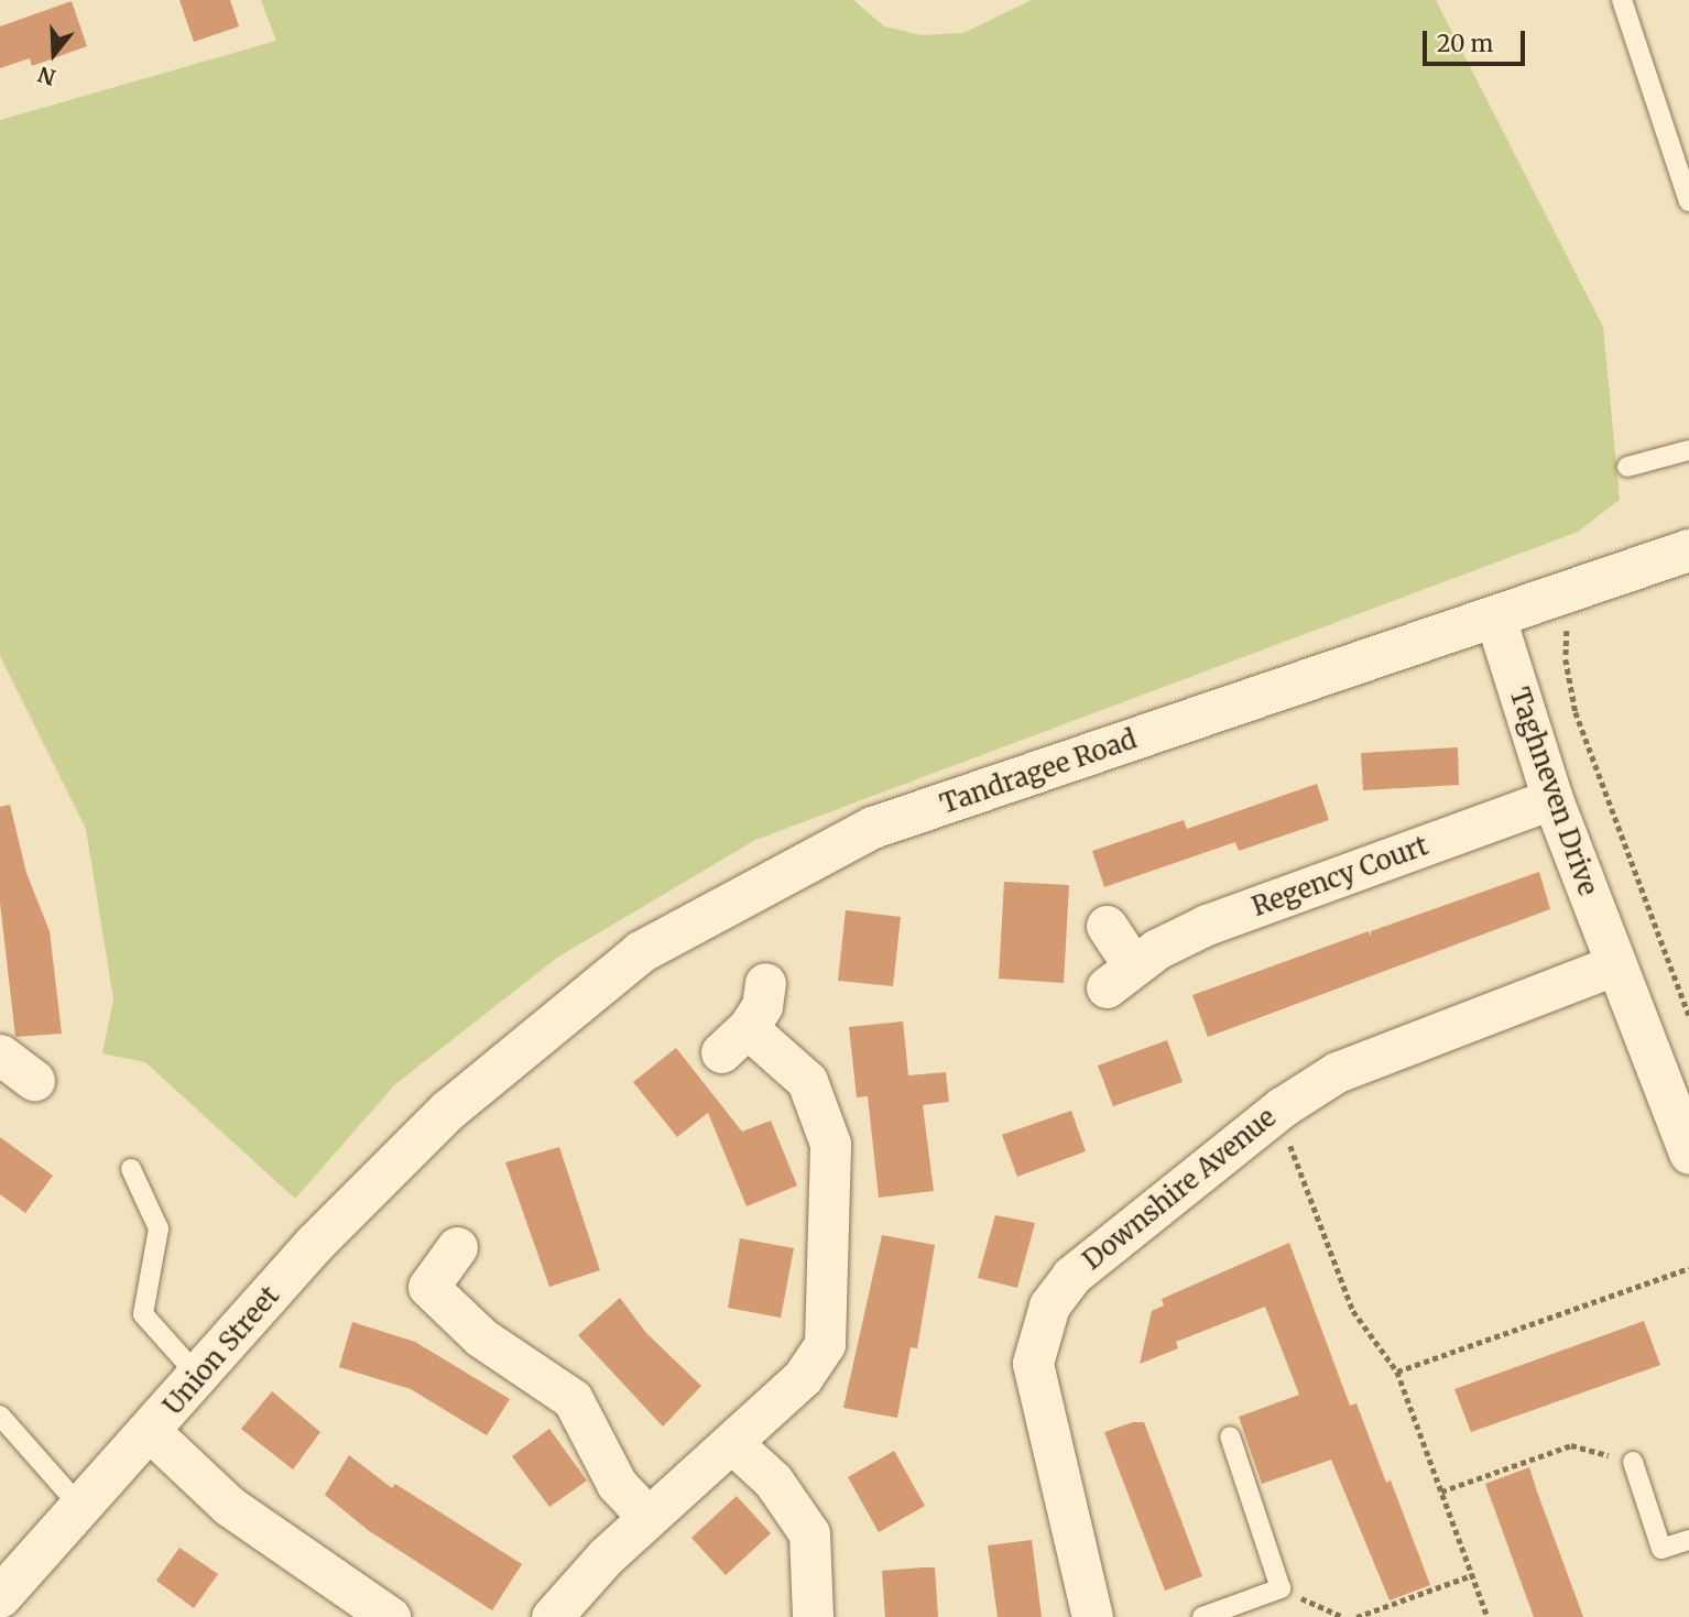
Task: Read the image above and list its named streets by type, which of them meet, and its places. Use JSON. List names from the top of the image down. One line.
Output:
{"streets":{"street":["Tandragee Road","Taghneven Drive","Regency Court","Downshire Avenue","Union Street"]},"crossings":[["Tandragee Road","Taghneven Drive"],["Tandragee Road","Union Street"],["Taghneven Drive","Regency Court"],["Taghneven Drive","Downshire Avenue"]],"scale_bar":"20 m","north":"bottom"}
